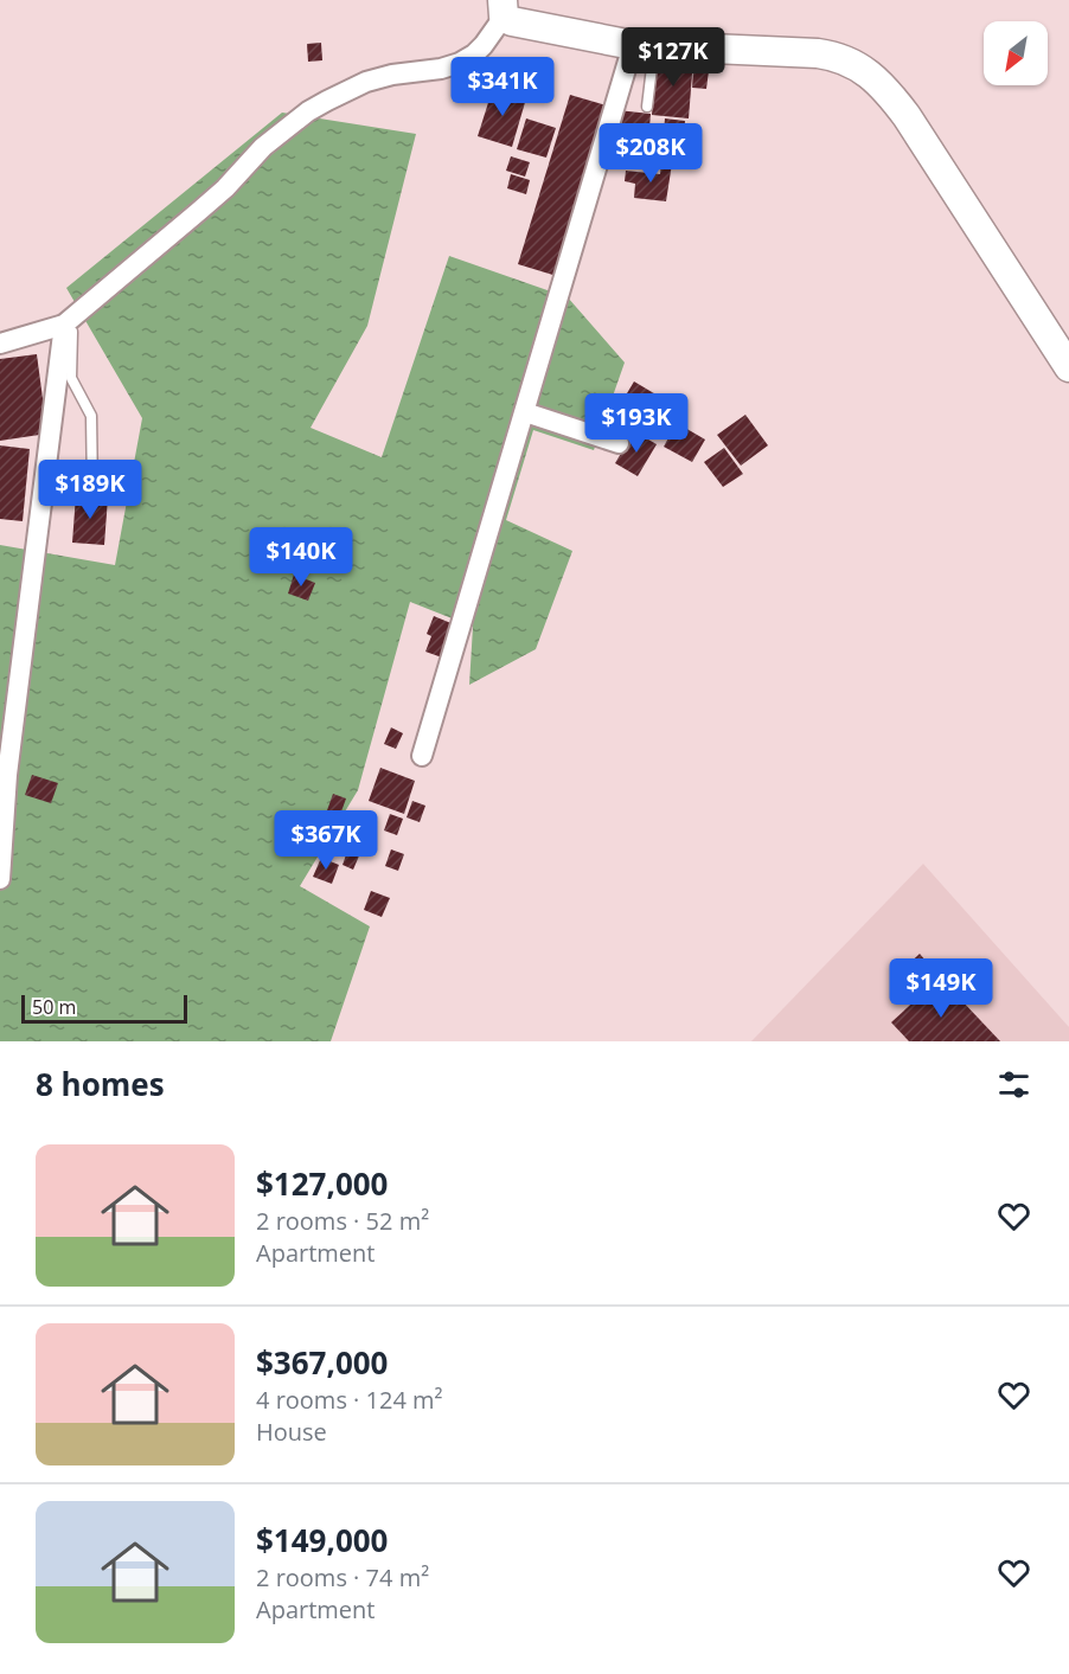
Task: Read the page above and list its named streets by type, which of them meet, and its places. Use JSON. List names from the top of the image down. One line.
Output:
{"scale_bar":"50 m","north":"bottom left","page":{"price":["$127K","$341K","$208K","$193K","$189K","$140K","$367K","$149K"],"scale":"50 m","heading":"8 homes","list":[{"name":"$127,000","note":"2 rooms · 52 m² · Apartment"},{"name":"$367,000","note":"4 rooms · 124 m² · House"},{"name":"$149,000","note":"2 rooms · 74 m² · Apartment"}]}}
